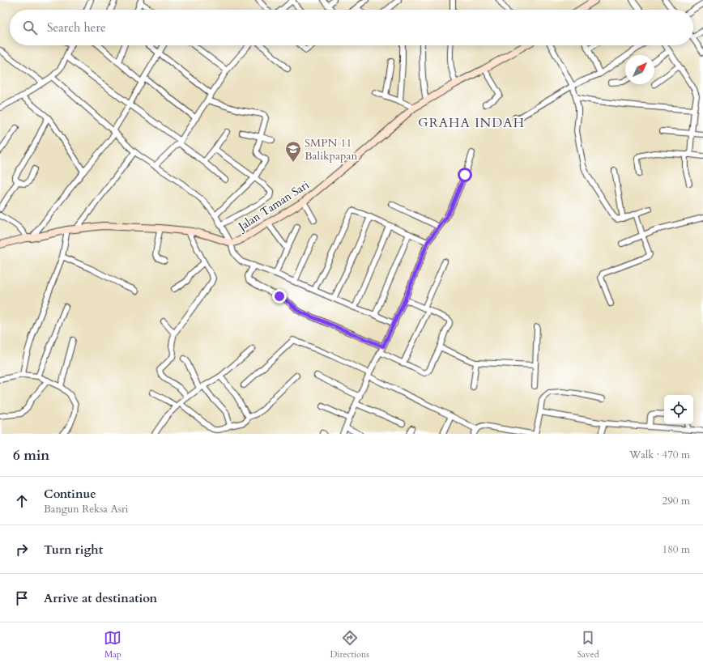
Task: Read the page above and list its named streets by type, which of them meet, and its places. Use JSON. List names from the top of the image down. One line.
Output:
{"streets":{"street":["Jalan Taman Sari"]},"districts":["GRAHA INDAH"],"places":{"school or university":["SMPN 11 Balikpapan"]},"north":"top right","page":{"search":"Search here","heading":["6 min","Walk · 470 m"],"list":[["Continue","Bangun Reksa Asri","290 m"],["Turn right","180 m"],"Arrive at destination"],"nav":["Map","Directions","Saved"]}}
